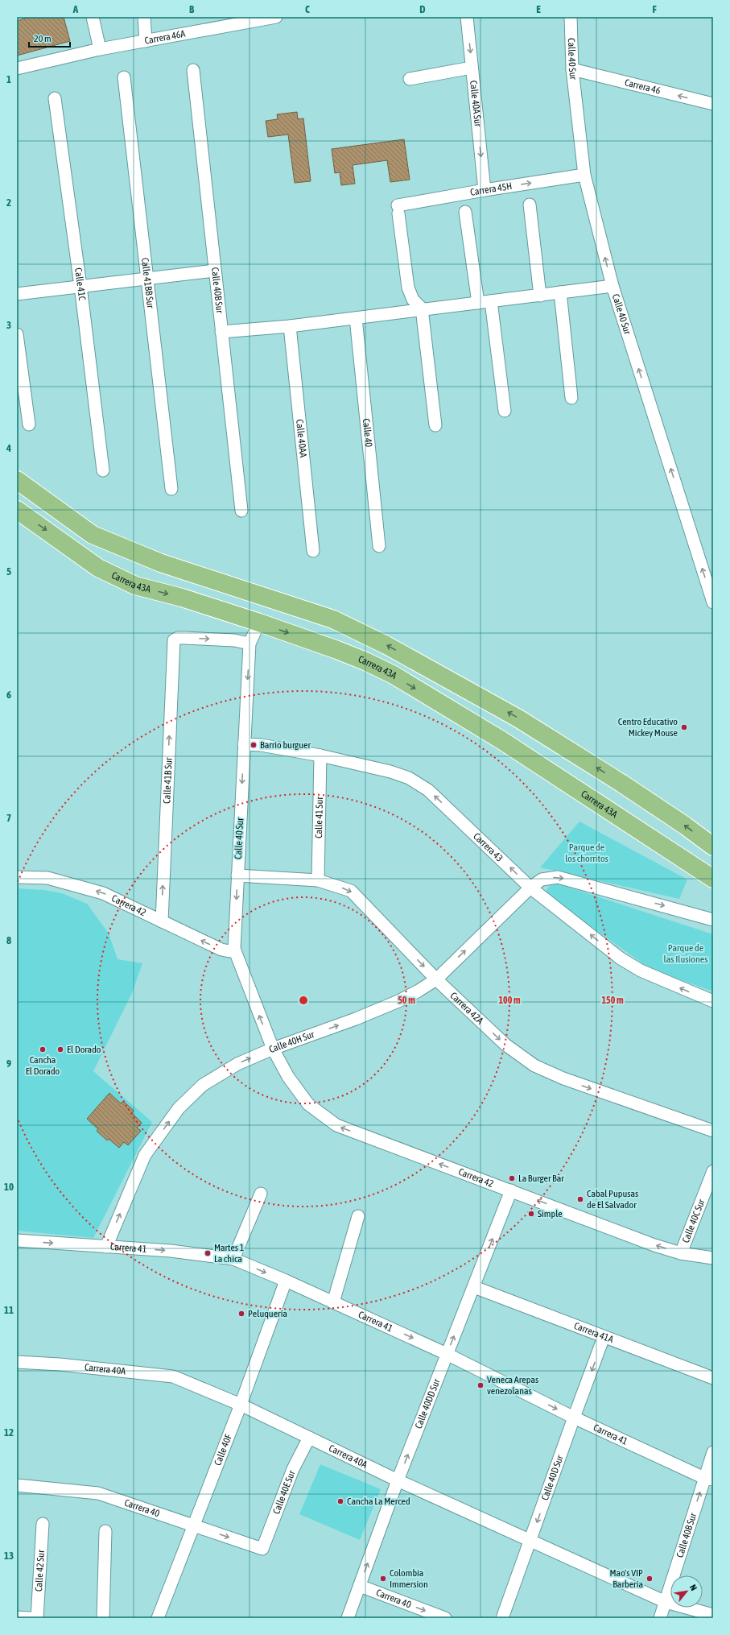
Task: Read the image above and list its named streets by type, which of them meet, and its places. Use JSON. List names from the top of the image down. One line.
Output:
{"streets":{"main road":["Carrera 43A"],"street":["Carrera 46A","Calle 40 Sur","Carrera 46","Calle 40A Sur","Carrera 45H","Calle 41BB Sur","Calle 41C","Calle 40B Sur","Calle 40","Calle 40AA","Calle 41B Sur","Calle 41 Sur","Carrera 43","Carrera 42","Carrera 42A","Calle 40H Sur","Calle 40C Sur","Carrera 41","Carrera 41A","Carrera 40A","Calle 40DD Sur","Calle 40F","Calle 40D Sur","Calle 40E Sur","Carrera 40","Calle 42 Sur"]},"crossings":[["Calle 40 Sur","Carrera 46"],["Calle 40 Sur","Carrera 45H"],["Calle 40 Sur","Carrera 43A"],["Calle 40 Sur","Calle 41B Sur"],["Calle 40 Sur","Carrera 43"],["Calle 40 Sur","Carrera 42"],["Calle 40 Sur","Carrera 42A"],["Calle 40 Sur","Calle 40H Sur"],["Calle 40A Sur","Carrera 45H"],["Calle 40B Sur","Carrera 41"],["Calle 40B Sur","Carrera 40A"],["Calle 41B Sur","Carrera 42"],["Calle 41 Sur","Carrera 43"],["Calle 41 Sur","Carrera 42A"],["Carrera 43","Calle 40H Sur"],["Carrera 42","Calle 40H Sur"],["Carrera 42","Calle 40C Sur"],["Carrera 42","Calle 40DD Sur"],["Carrera 42A","Calle 40H Sur"],["Calle 40H Sur","Carrera 41"],["Carrera 41","Calle 40DD Sur"],["Carrera 41","Calle 40F"],["Carrera 41","Calle 40D Sur"],["Carrera 41A","Calle 40DD Sur"],["Carrera 41A","Calle 40D Sur"],["Carrera 40A","Calle 40DD Sur"],["Carrera 40A","Calle 40F"],["Carrera 40A","Calle 40D Sur"],["Carrera 40A","Calle 40E Sur"],["Calle 40DD Sur","Carrera 40"],["Calle 40F","Carrera 40"],["Calle 40E Sur","Carrera 40"]],"one_way":["Carrera 46","Calle 40A Sur","Calle 41B Sur","Carrera 43","Carrera 42","Carrera 42A","Calle 40H Sur","Carrera 41","Calle 40DD Sur","Calle 40D Sur","Carrera 40"],"parks":["Parque de los chorritos","Parque de las Ilusiones"],"places":["Centro Educativo Mickey Mouse","Barrio burguer","Cancha El Dorado","El Dorado","La Burger Bar","Cabal Pupusas de El Salvador","Simple","Martes 1 La chica","Peluquería","Veneca Arepas venezolanas","Cancha La Merced","Colombia Immersion","Mao's VIP Barberia"],"scale_bar":"20 m","north":"top right","grid":{"columns":["A","B","C","D","E","F"],"rows":["1","2","3","4","5","6","7","8","9","10","11","12","13"]},"rings":["50 m","100 m","150 m"]}
